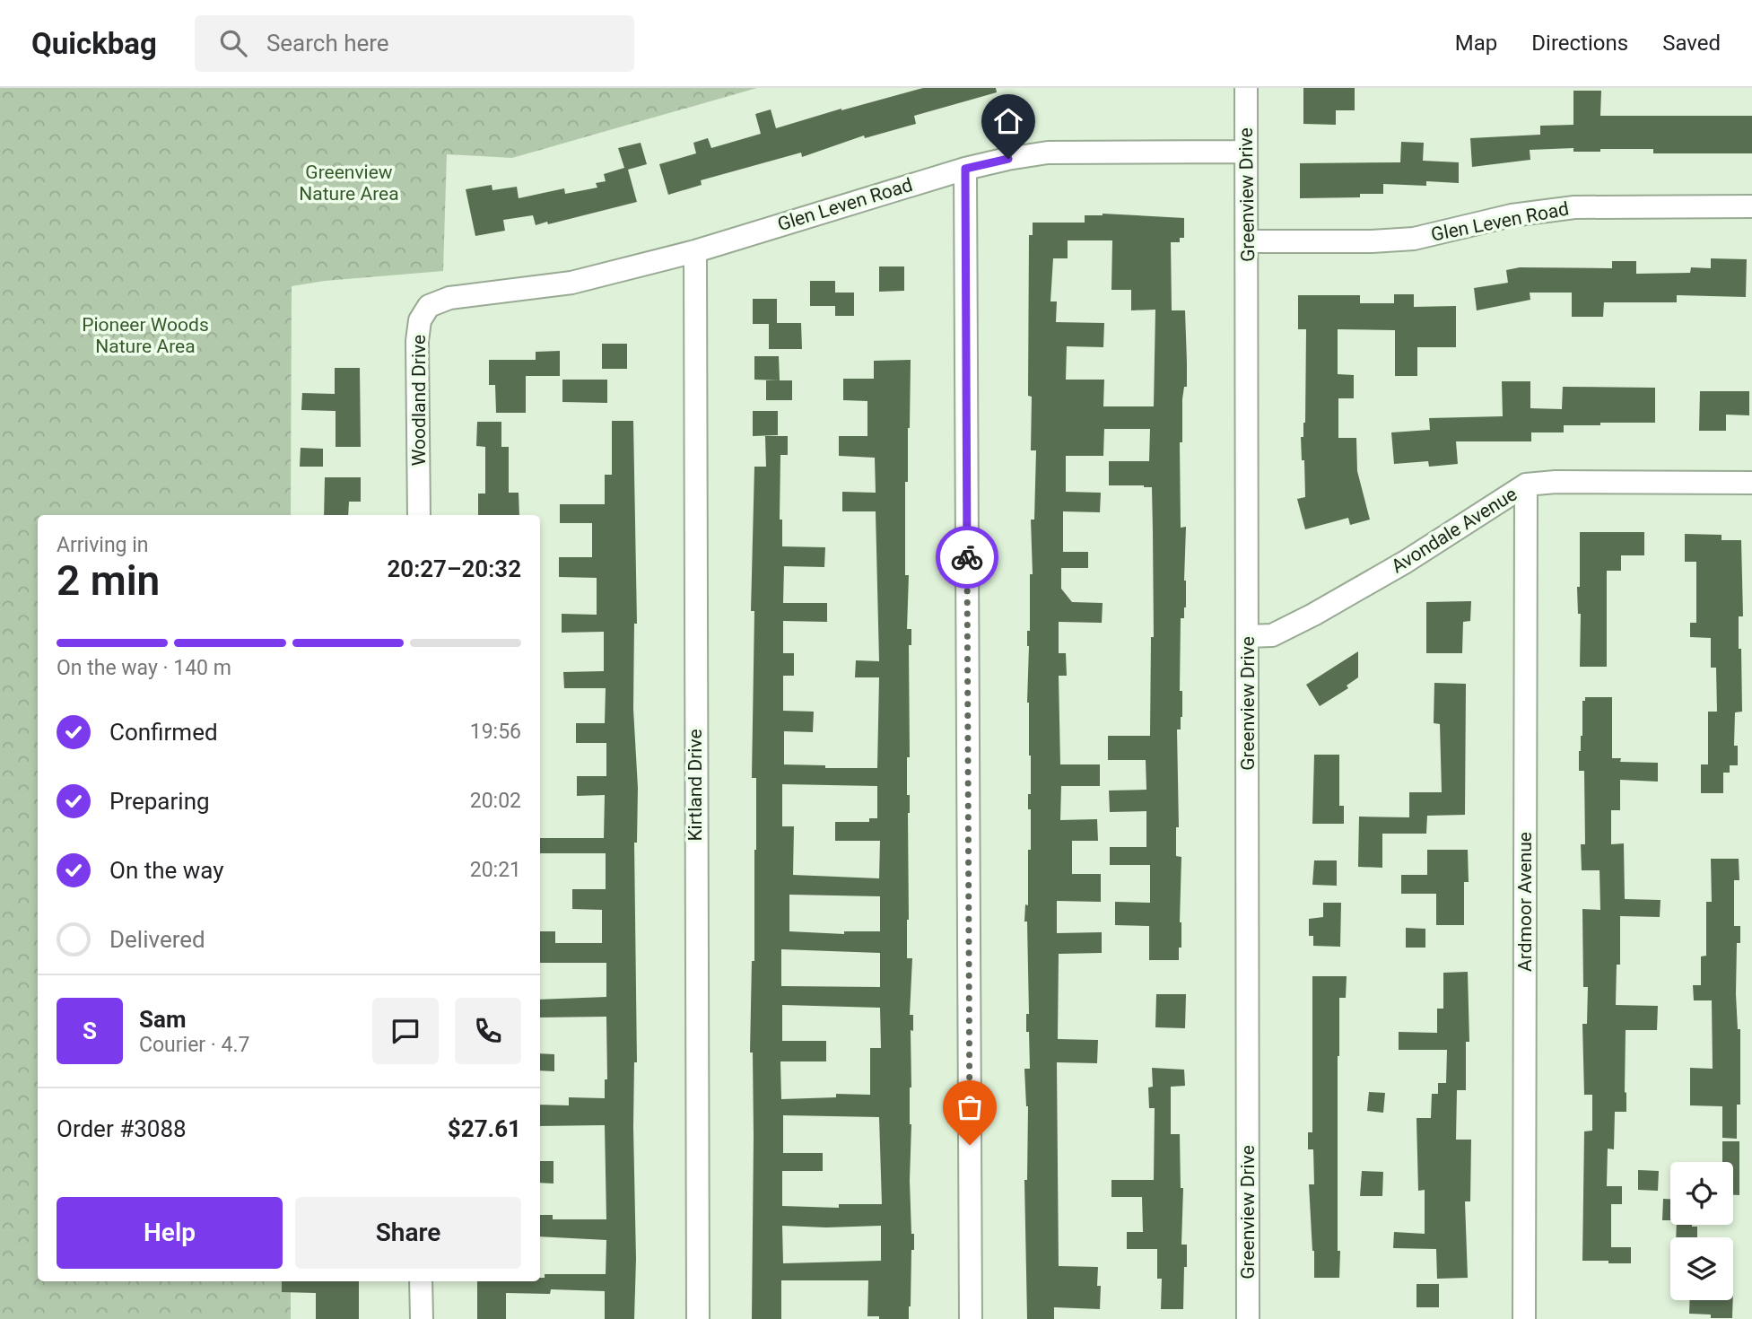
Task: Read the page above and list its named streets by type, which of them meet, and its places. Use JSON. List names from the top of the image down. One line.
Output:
{"streets":{"street":["Greenview Drive","Glen Leven Road","Woodland Drive","Avondale Avenue","Kirtland Drive","Ardmoor Avenue"]},"crossings":[["Greenview Drive","Glen Leven Road"],["Greenview Drive","Avondale Avenue"],["Glen Leven Road","Woodland Drive"],["Glen Leven Road","Kirtland Drive"],["Avondale Avenue","Ardmoor Avenue"]],"parks":["Greenview Nature Area","Pioneer Woods Nature Area"],"page":{"header":"Quickbag","search":"Search here","nav":["Map","Directions","Saved"],"heading":["2 min","Arriving in","20:27–20:32"],"panel":["Sam","Courier · 4.7","Order #3088","$27.61"],"bar":"On the way · 140 m","list":[["Confirmed","19:56"],["Preparing","20:02"],["On the way","20:21"],"Delivered"],"round":"S","buttons":["Help","Share"]}}
